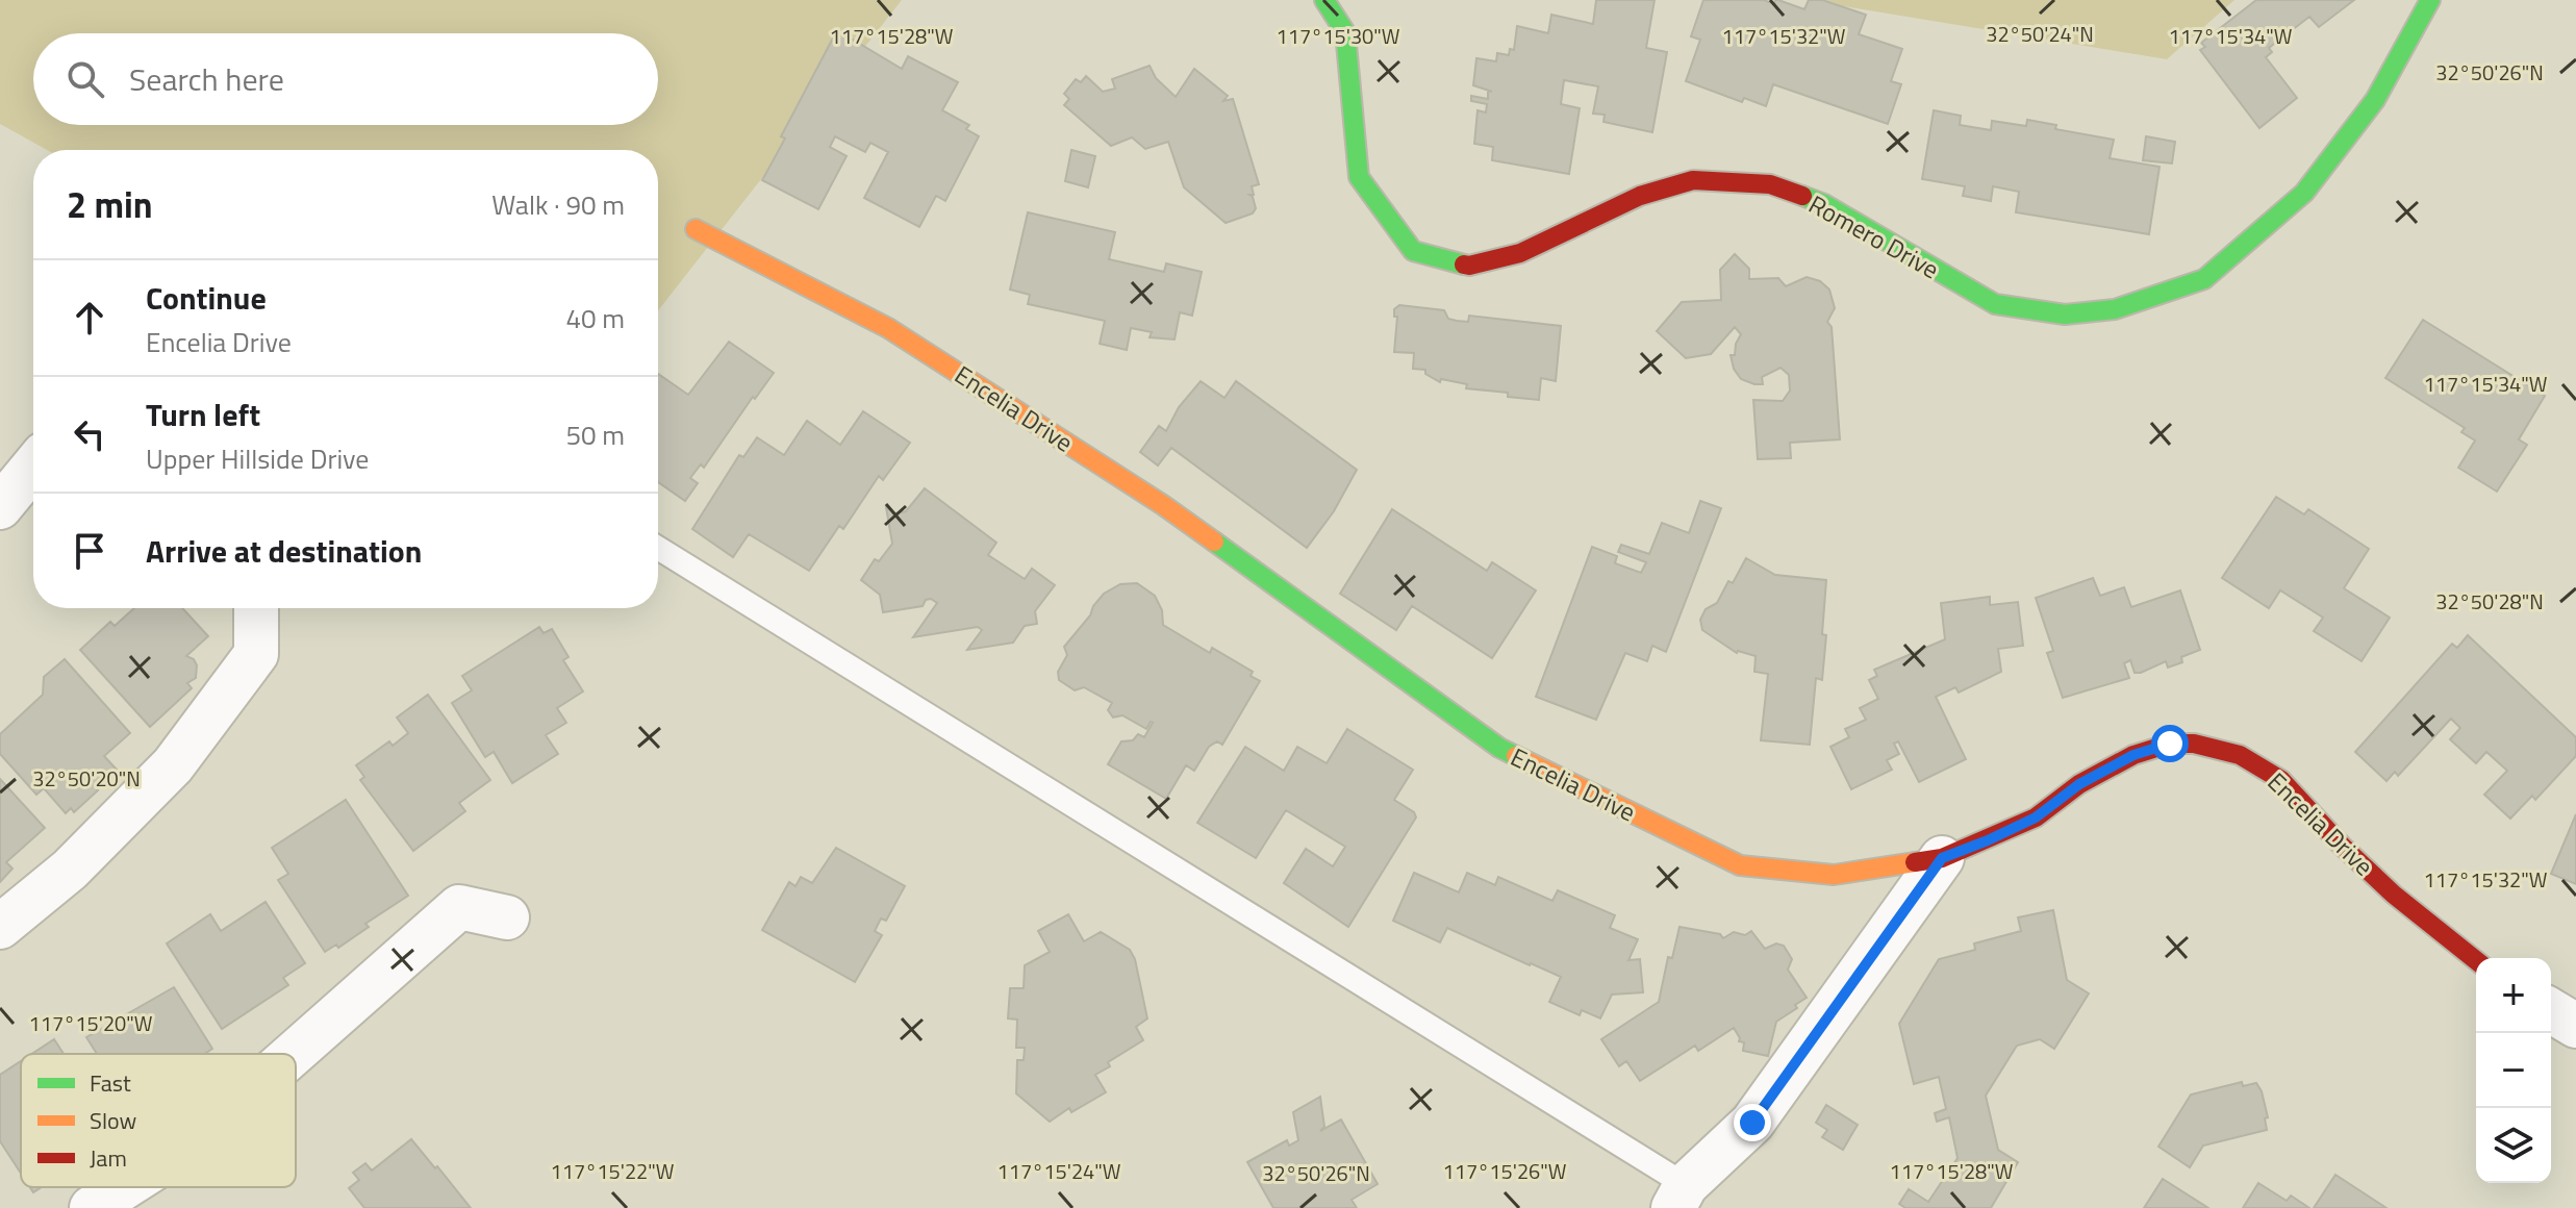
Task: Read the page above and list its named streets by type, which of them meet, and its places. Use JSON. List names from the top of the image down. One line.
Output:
{"streets":{"street":["Romero Drive","Encelia Drive"]},"legend":["Fast","Slow","Jam"],"page":{"search":"Search here","heading":["2 min","Walk · 90 m"],"list":[["Continue","Encelia Drive","40 m"],["Turn left","Upper Hillside Drive","50 m"],"Arrive at destination"],"map_buttons":["+","−"]},"coordinates":["32°50'24\"N","117°15'28\"W","117°15'30\"W","117°15'32\"W","117°15'34\"W","32°50'26\"N","32°50'28\"N","32°50'20\"N","117°15'20\"W","117°15'22\"W","117°15'24\"W","117°15'26\"W"]}
